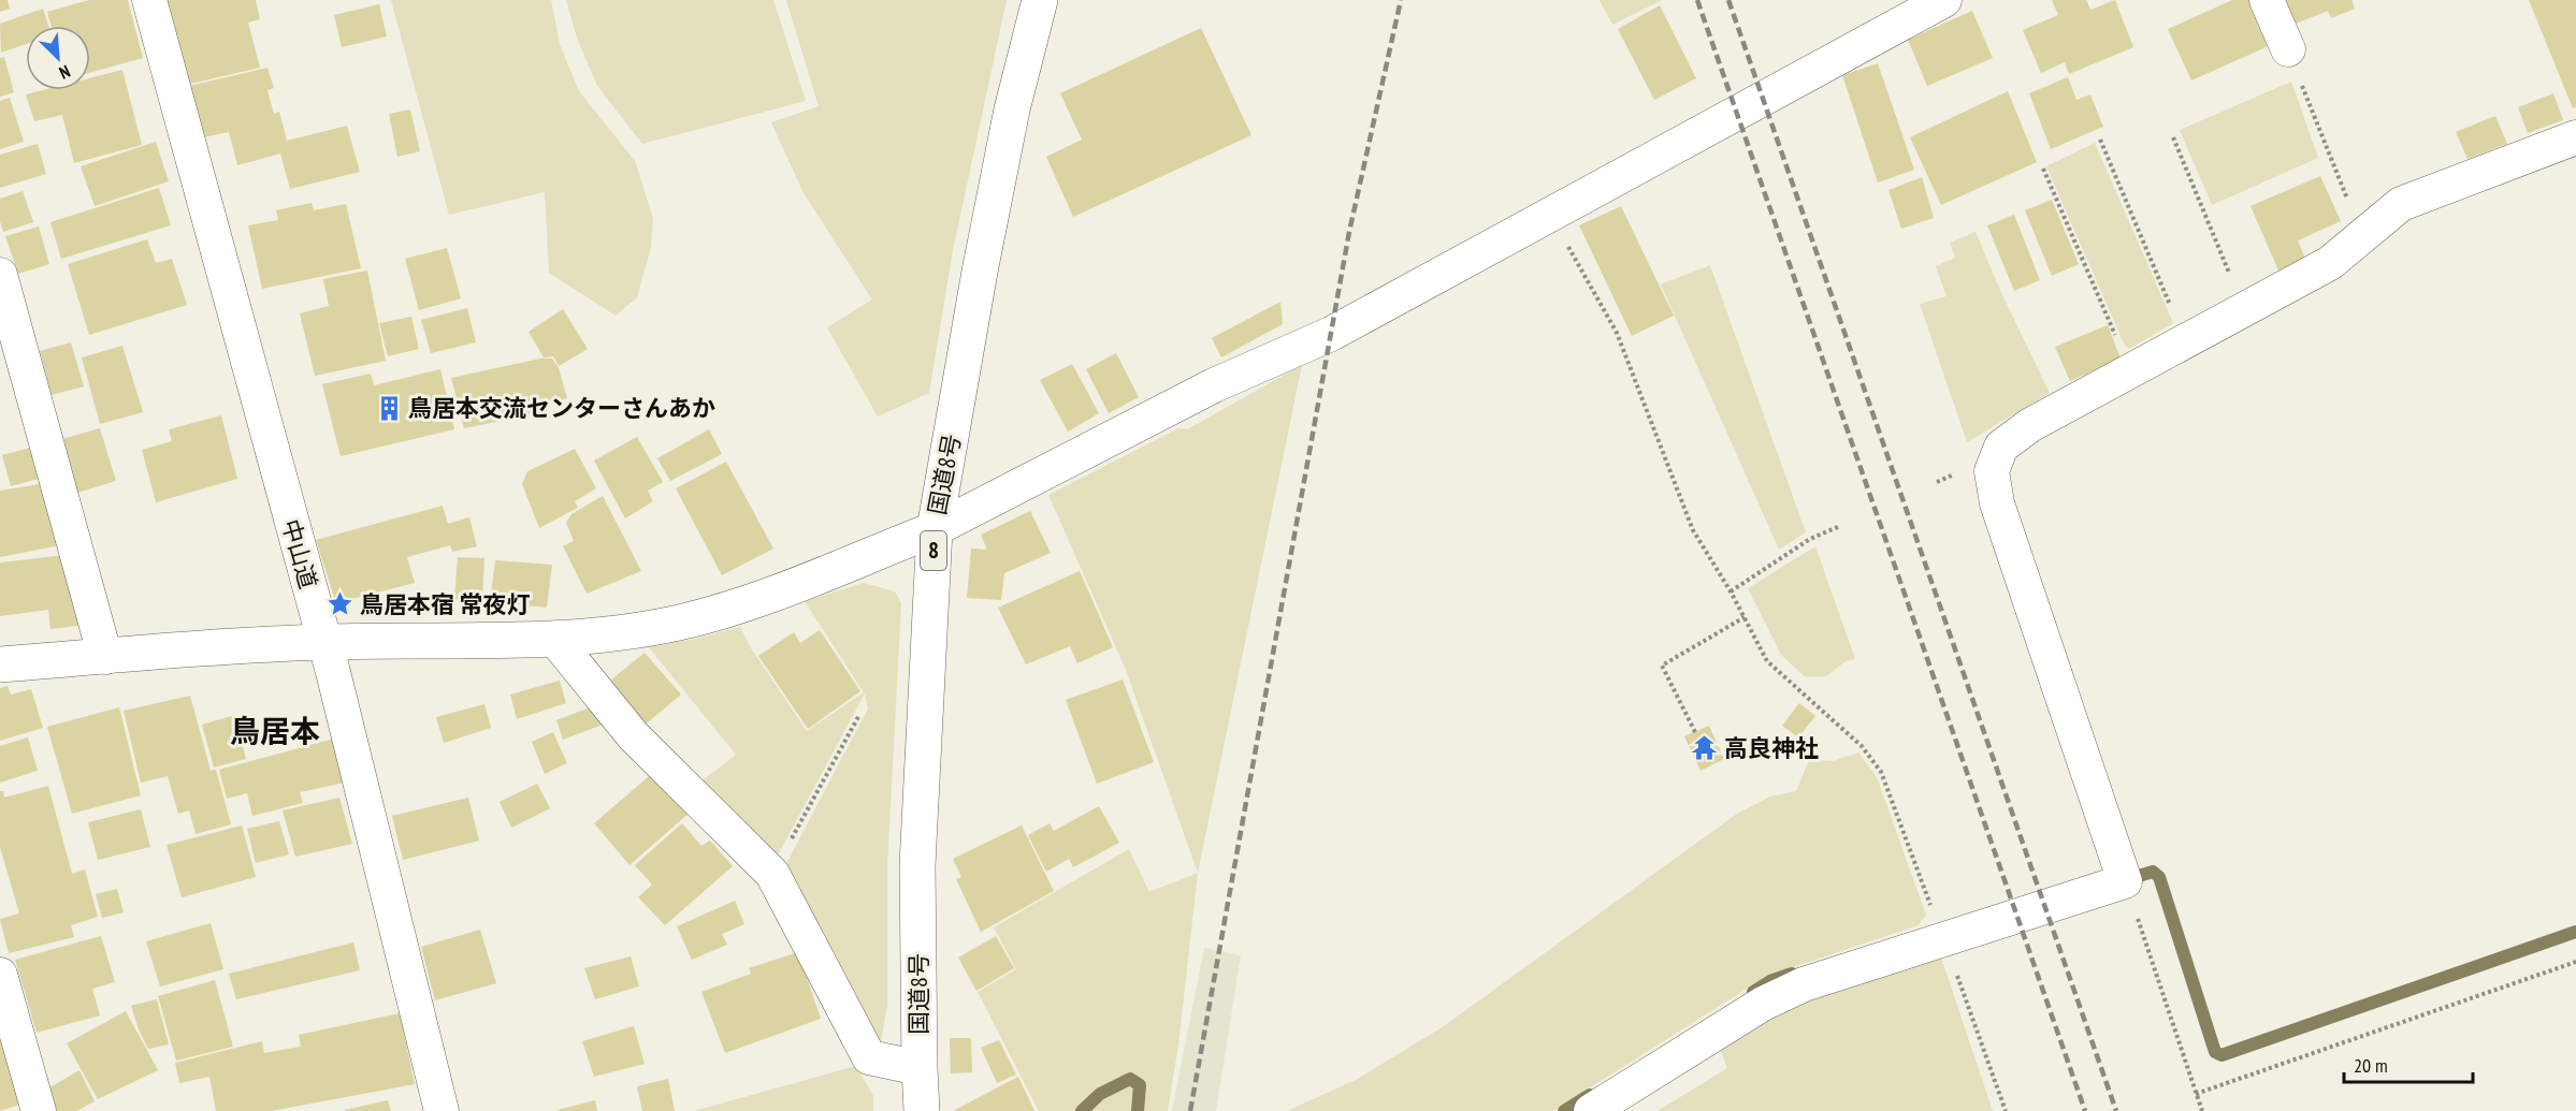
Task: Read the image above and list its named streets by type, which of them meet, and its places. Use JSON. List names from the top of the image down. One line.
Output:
{"streets":{"main road":["国道8号","8"],"street":["中山道"]},"districts":["鳥居本"],"places":{"building":["鳥居本交流センターさんあか"],"place":["鳥居本宿 常夜灯"],"temple":["高良神社"]},"scale_bar":"20 m","north":"bottom right"}
